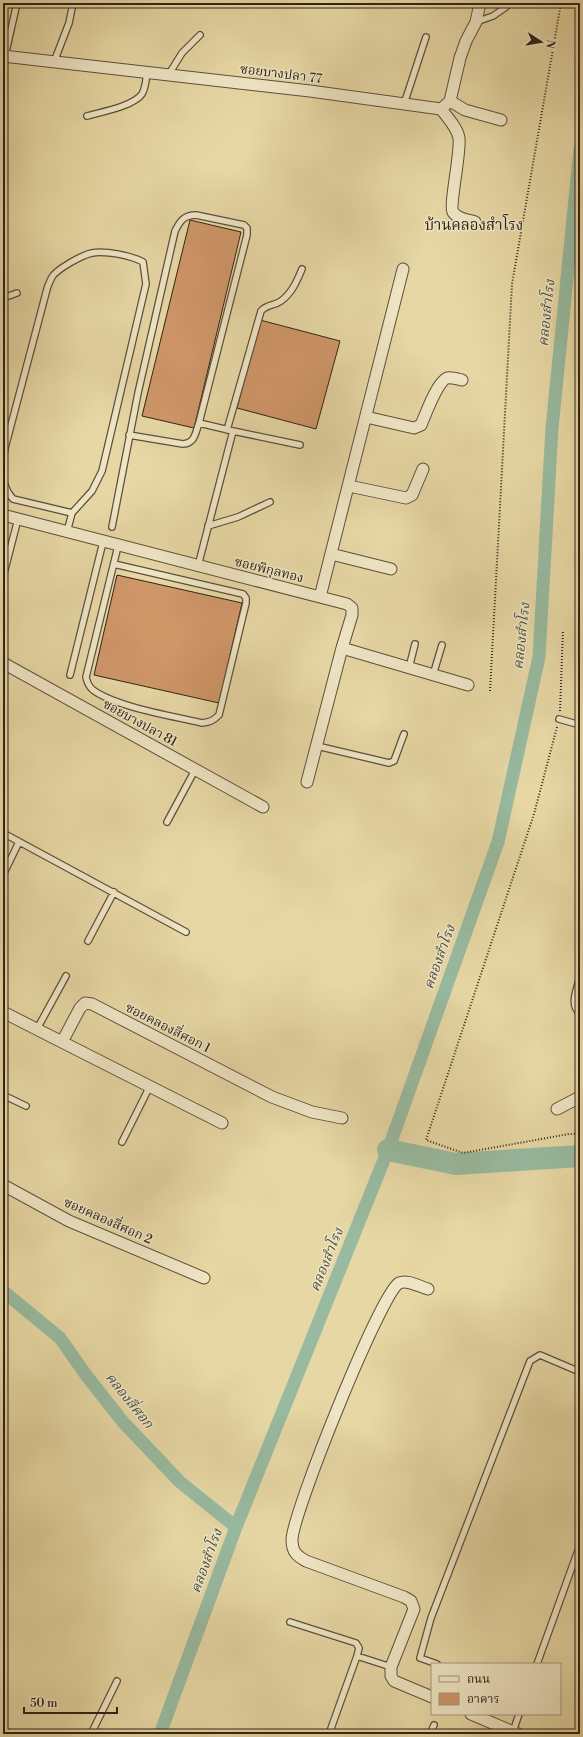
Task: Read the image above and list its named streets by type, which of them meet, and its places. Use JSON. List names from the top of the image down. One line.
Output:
{"streets":{"street":["ซอยบางปลา 77","ซอยพิกุลทอง","ซอยบางปลา 81","ซอยคลองสี่ศอก 1","ซอยคลองสี่ศอก 2"]},"districts":["บ้านคลองสำโรง"],"water":["คลองสำโรง","คลองสี่ศอก"],"legend":["ถนน","อาคาร"],"scale_bar":"50 m","north":"right"}
